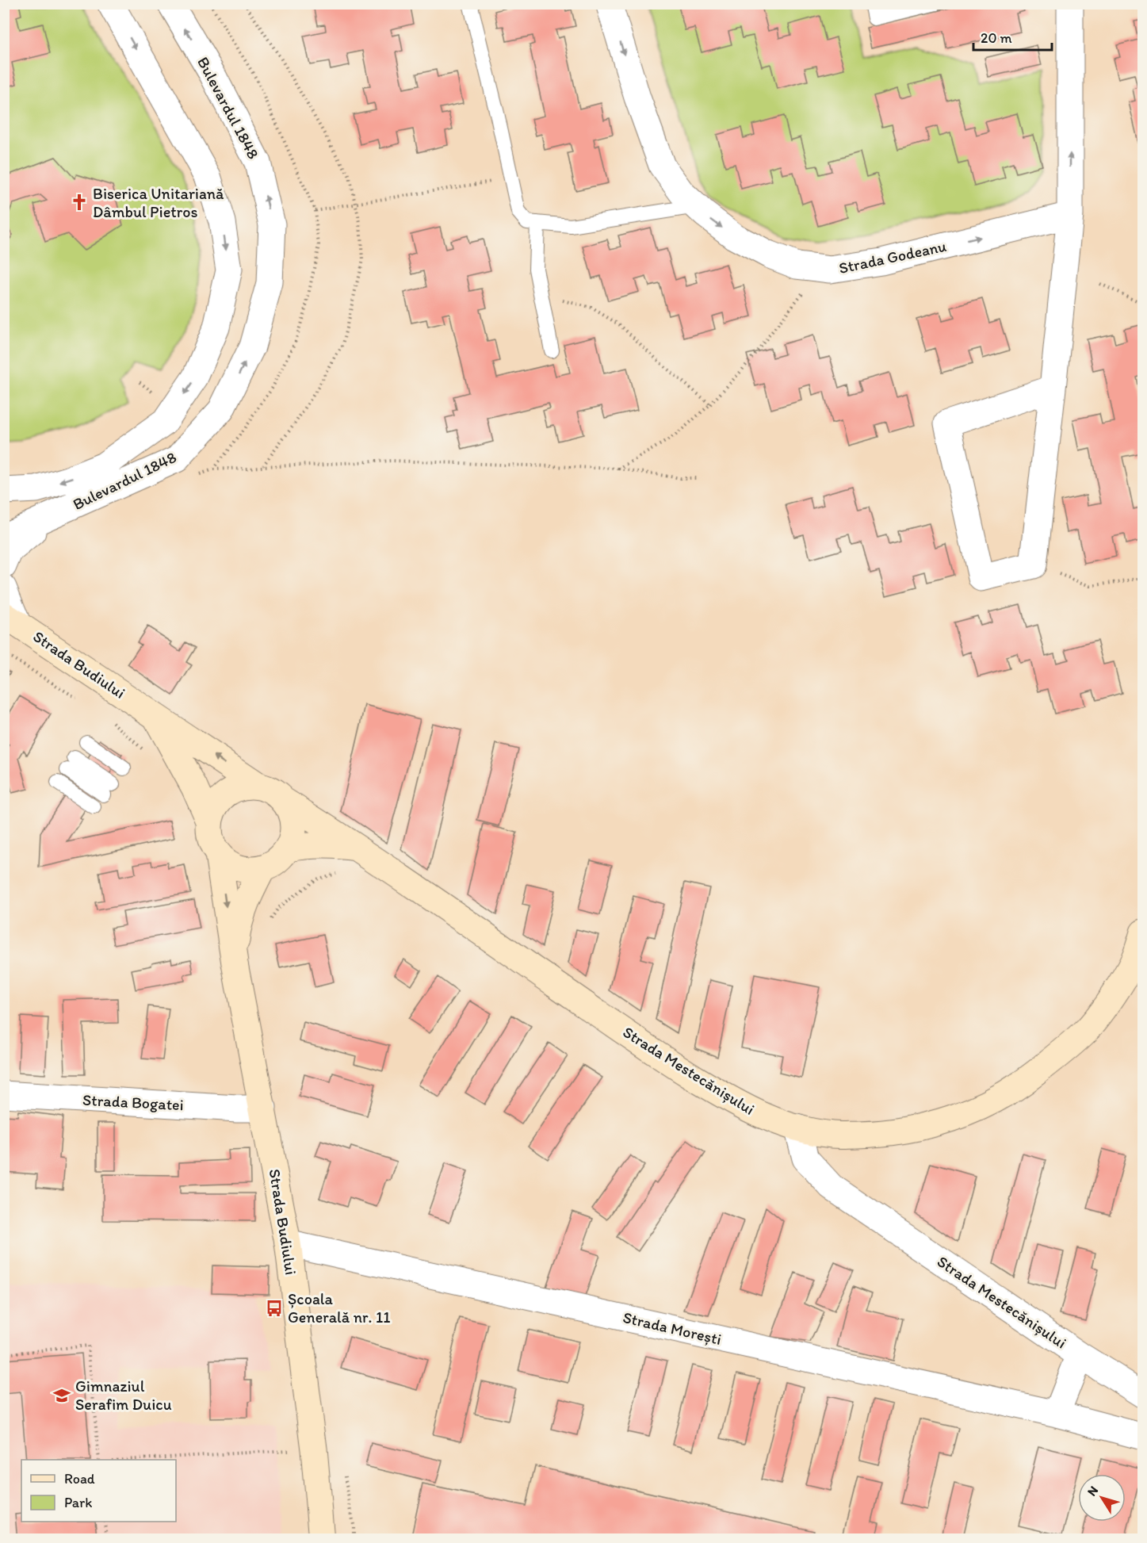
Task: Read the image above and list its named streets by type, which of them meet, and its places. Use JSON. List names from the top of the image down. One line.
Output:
{"streets":{"main road":["Strada Budiului","Strada Mestecănișului"],"street":["Bulevardul 1848","Strada Godeanu","Strada Bogatei","Strada Morești"]},"crossings":[["Strada Budiului","Strada Mestecănișului"],["Strada Budiului","Strada Bogatei"],["Strada Budiului","Strada Morești"]],"one_way":["Strada Godeanu"],"places":{"church":["Biserica Unitariană Dâmbul Pietros"],"bus stop":["Școala Generală nr. 11"],"school or university":["Gimnaziul Serafim Duicu"]},"legend":["Road","Park"],"scale_bar":"20 m","north":"top left"}
